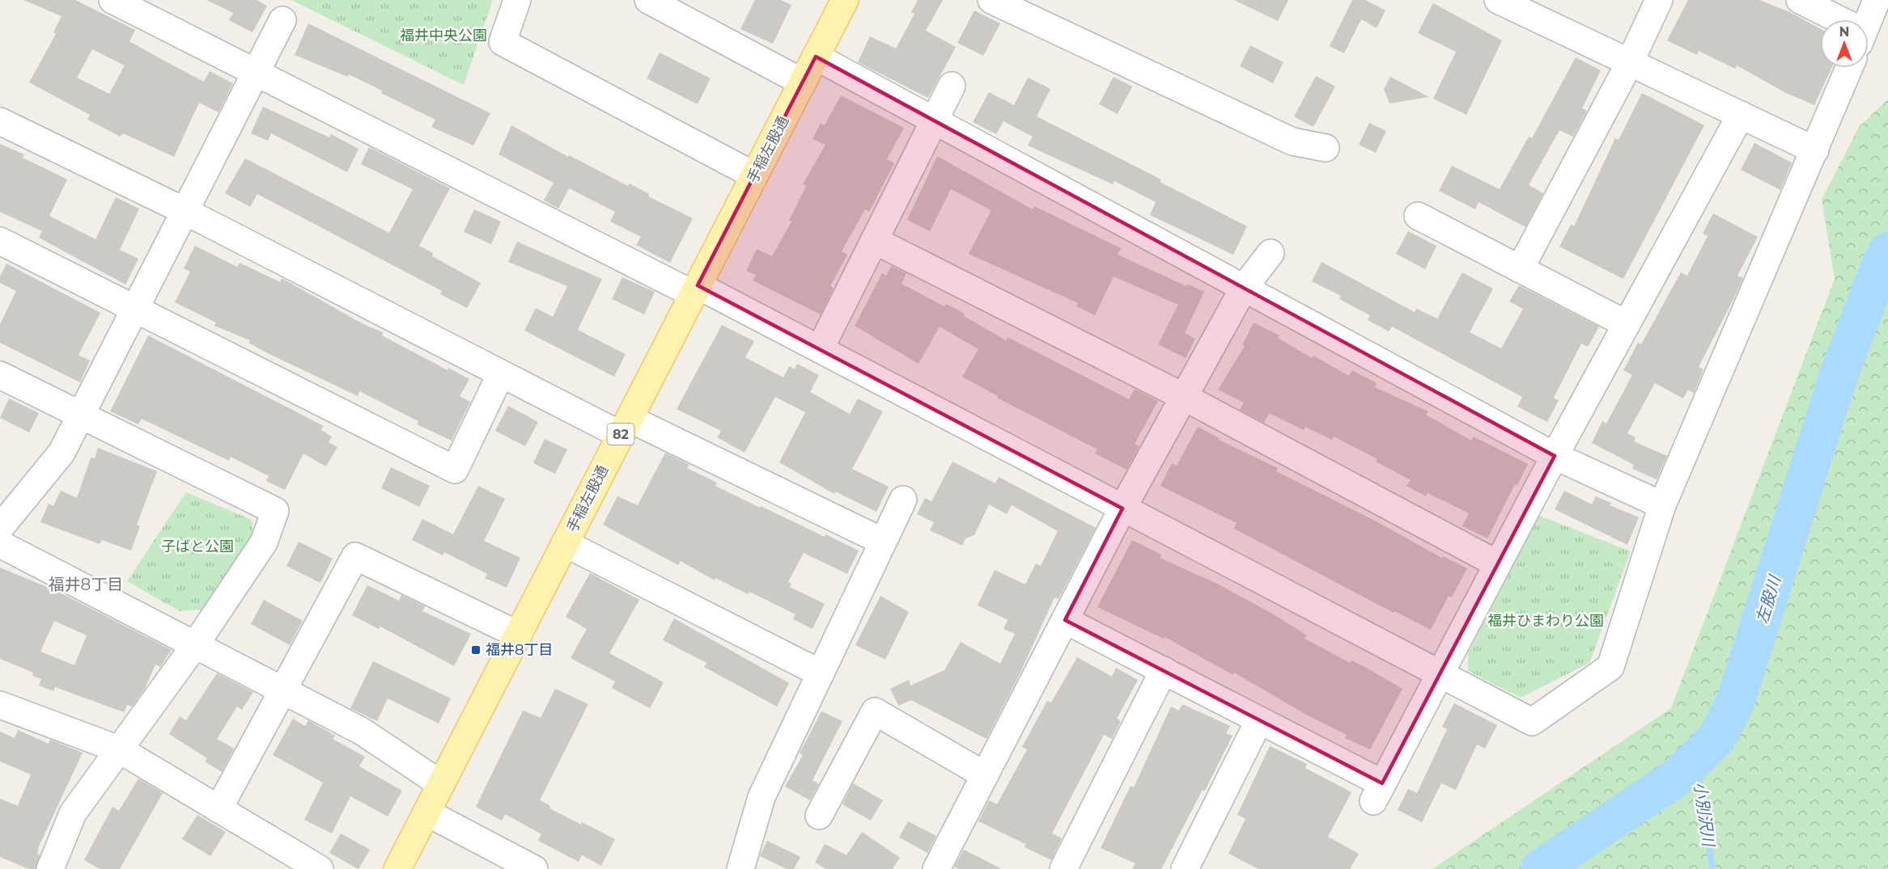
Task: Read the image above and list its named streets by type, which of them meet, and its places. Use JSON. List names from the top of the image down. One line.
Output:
{"streets":{"main road":["手稲左股通","82"]},"districts":["福井8丁目"],"water":["左股川","小別沢川"],"parks":["福井中央公園","子ばと公園","福井ひまわり公園"],"places":{"transit":["福井8丁目"]},"north":"top"}
